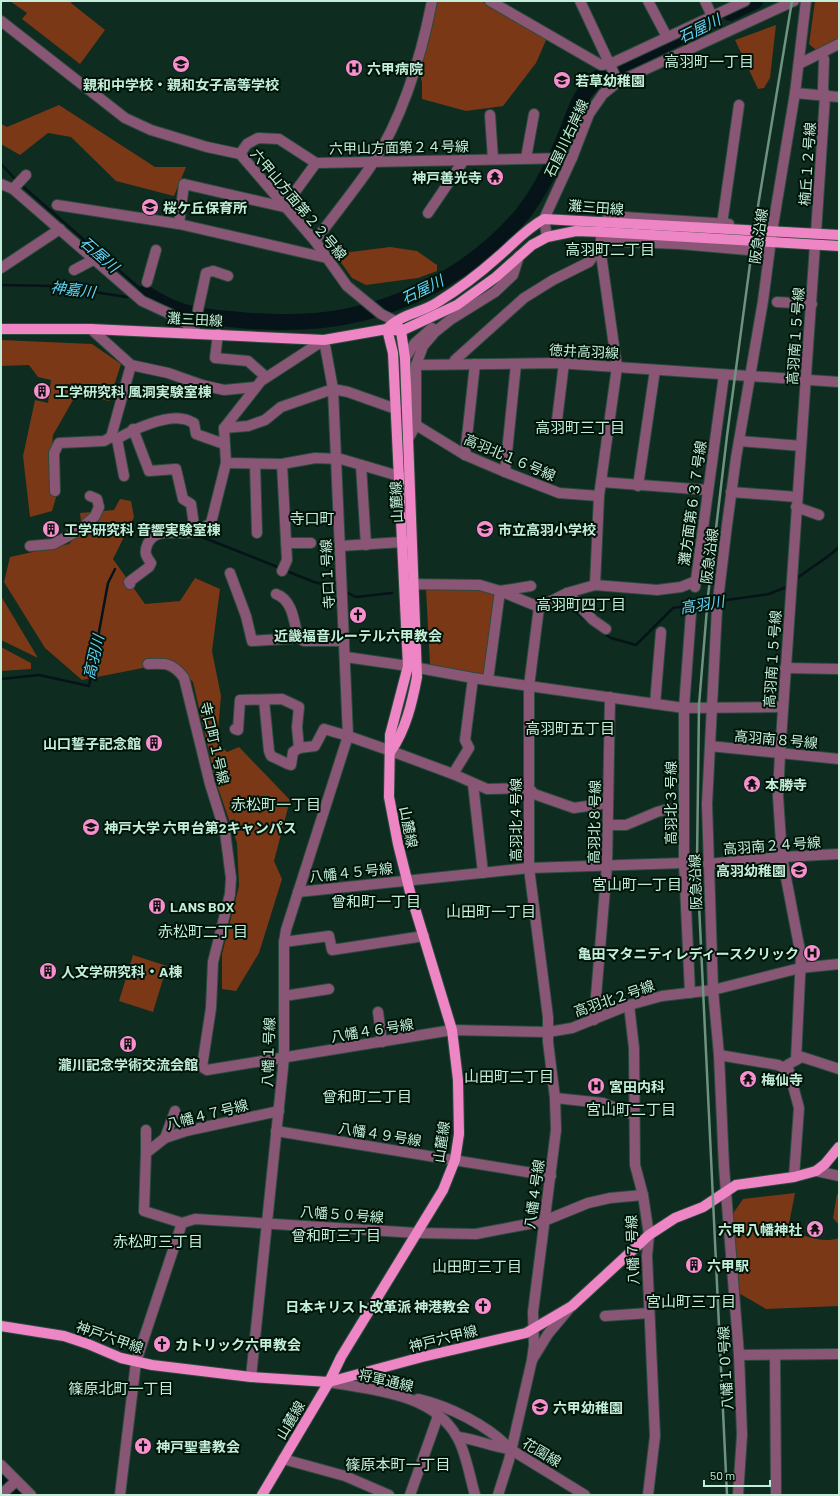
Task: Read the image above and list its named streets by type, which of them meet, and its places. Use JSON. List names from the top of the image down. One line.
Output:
{"streets":{"main road":["灘三田線","山麓線","神戸六甲線"],"street":["石屋川右岸線","六甲山方面第２４号線","楠丘１２号線","六甲山方面第２２号線","阪急沿線","高羽南１５号線","徳井高羽線","高羽北１６号線","灘方面第６３７号線","寺口１号線","高羽南８号線","寺口町１号線","高羽北３号線","高羽北４号線","高羽北８号線","高羽南２４号線","八幡４５号線","高羽北２号線","八幡４６号線","八幡１号線","八幡４７号線","八幡４９号線","八幡４号線","八幡５０号線","八幡７号線","八幡１０号線","将軍通線","花園線"]},"crossings":[["石屋川右岸線","六甲山方面第２４号線"],["石屋川右岸線","灘三田線"],["六甲山方面第２４号線","六甲山方面第２２号線"],["楠丘１２号線","灘三田線"],["灘三田線","阪急沿線"],["灘三田線","高羽南１５号線"],["灘三田線","山麓線"],["灘三田線","寺口１号線"],["阪急沿線","徳井高羽線"],["阪急沿線","高羽南８号線"],["阪急沿線","高羽南２４号線"],["阪急沿線","高羽北２号線"],["阪急沿線","神戸六甲線"],["阪急沿線","八幡１０号線"],["高羽南１５号線","徳井高羽線"],["高羽南１５号線","高羽南８号線"],["高羽南１５号線","高羽南２４号線"],["高羽南１５号線","高羽北２号線"],["徳井高羽線","灘方面第６３７号線"],["山麓線","八幡４５号線"],["山麓線","八幡４６号線"],["山麓線","八幡４９号線"],["山麓線","八幡５０号線"],["山麓線","神戸六甲線"],["山麓線","将軍通線"],["寺口１号線","八幡１号線"],["寺口町１号線","八幡４６号線"],["高羽北３号線","八幡４５号線"],["高羽北３号線","高羽北２号線"],["高羽北４号線","八幡４５号線"],["高羽北４号線","高羽北２号線"],["高羽北４号線","八幡４６号線"],["高羽北４号線","八幡４号線"],["高羽北８号線","八幡４５号線"],["高羽北８号線","高羽北２号線"],["八幡４５号線","八幡１号線"],["高羽北２号線","八幡４６号線"],["高羽北２号線","八幡４号線"],["高羽北２号線","八幡７号線"],["八幡４６号線","八幡１号線"],["八幡４６号線","八幡４号線"],["八幡１号線","八幡４７号線"],["八幡１号線","八幡４９号線"],["八幡１号線","八幡５０号線"],["八幡１号線","神戸六甲線"],["八幡４９号線","八幡４号線"],["八幡４号線","八幡５０号線"],["八幡４号線","神戸六甲線"],["八幡４号線","花園線"],["八幡５０号線","八幡７号線"],["八幡７号線","神戸六甲線"],["神戸六甲線","八幡１０号線"],["神戸六甲線","将軍通線"],["将軍通線","花園線"]],"districts":["高羽町一丁目","高羽町二丁目","高羽町三丁目","寺口町","高羽町四丁目","高羽町五丁目","赤松町一丁目","宮山町一丁目","曾和町一丁目","山田町一丁目","赤松町二丁目","山田町二丁目","曾和町二丁目","宮山町二丁目","曾和町三丁目","赤松町三丁目","山田町三丁目","宮山町三丁目","篠原北町一丁目","篠原本町一丁目"],"water":["石屋川","神嘉川","高羽川"],"places":{"school or university":["親和中学校・親和女子高等学校","若草幼稚園","桜ケ丘保育所","市立高羽小学校","神戸大学 六甲台第2キャンパス","高羽幼稚園","六甲幼稚園"],"hospital":["六甲病院","亀田マタニティレディースクリック","宮田内科"],"temple":["神戸善光寺","本勝寺","梅仙寺","六甲八幡神社"],"building":["工学研究科 風洞実験室棟","工学研究科 音響実験室棟","山口誓子記念館","LANS BOX","人文学研究科・A棟","瀧川記念学術交流会館","六甲駅"],"church":["近畿福音ルーテル六甲教会","日本キリスト改革派 神港教会","カトリック六甲教会","神戸聖書教会"]},"scale_bar":"50 m"}
